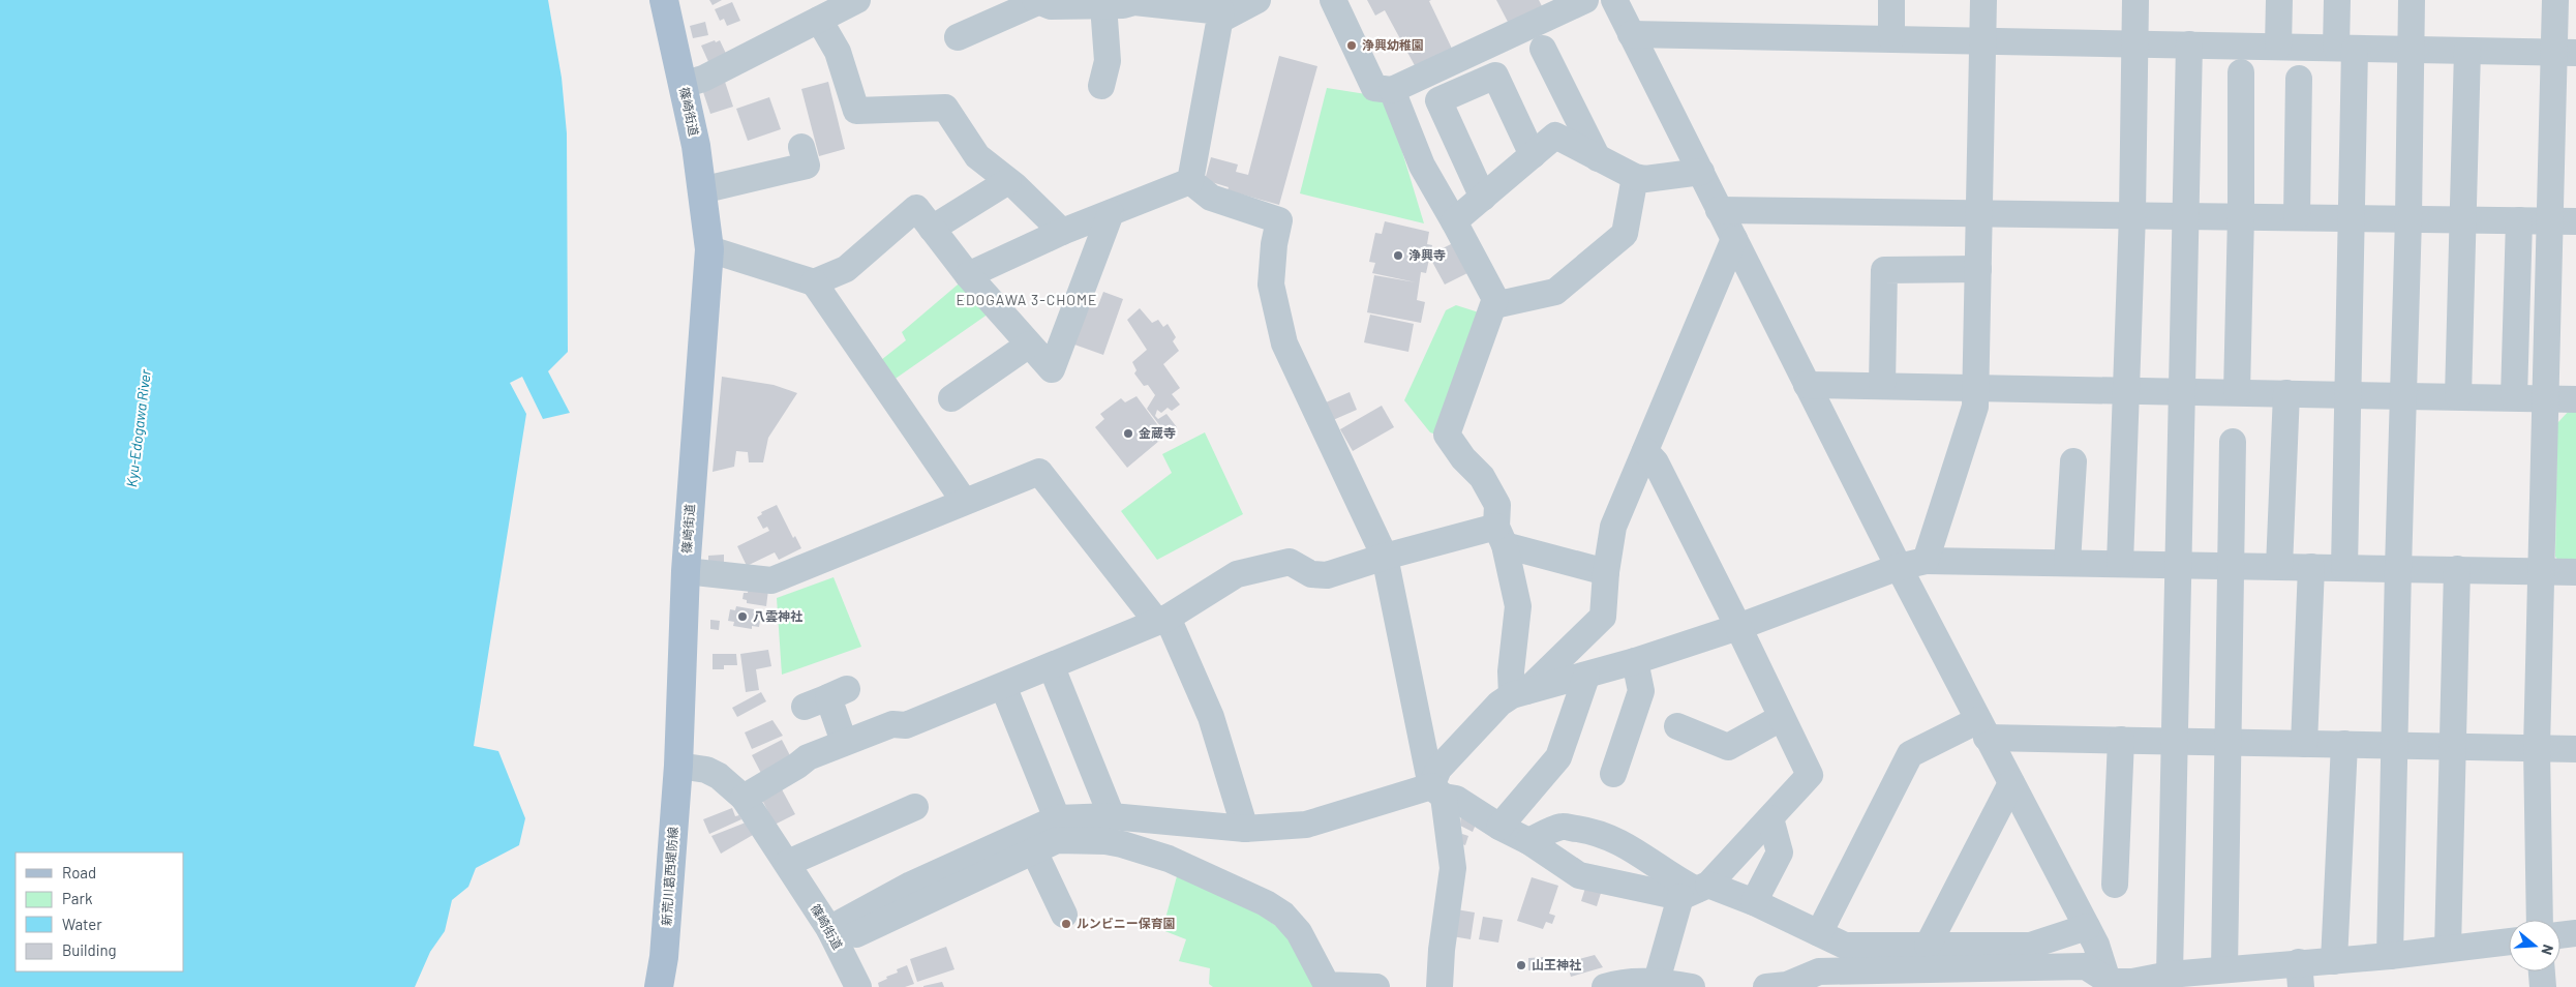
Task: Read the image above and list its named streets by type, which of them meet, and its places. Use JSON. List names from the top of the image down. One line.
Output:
{"streets":{"main road":["篠崎街道","新荒川葛西堤防線"]},"crossings":[["篠崎街道","新荒川葛西堤防線"]],"districts":["EDOGAWA 3-CHOME"],"water":["Kyu-Edogawa River"],"places":["浄興幼稚園","浄興寺","金蔵寺","八雲神社","ルンビニー保育園","山王神社"],"legend":["Road","Park","Water","Building"],"north":"right"}
